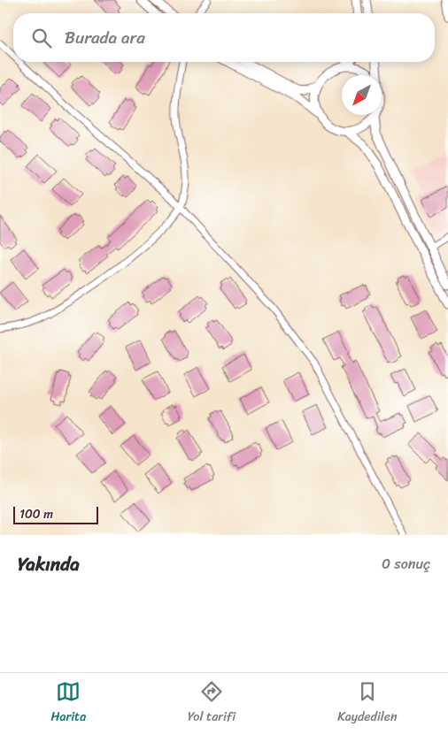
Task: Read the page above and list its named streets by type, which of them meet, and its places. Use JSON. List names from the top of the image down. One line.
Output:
{"scale_bar":"100 m","north":"bottom left","page":{"search":"Burada ara","scale":"100 m","heading":["Yakında","0 sonuç"],"nav":["Harita","Yol tarifi","Kaydedilen"]}}
